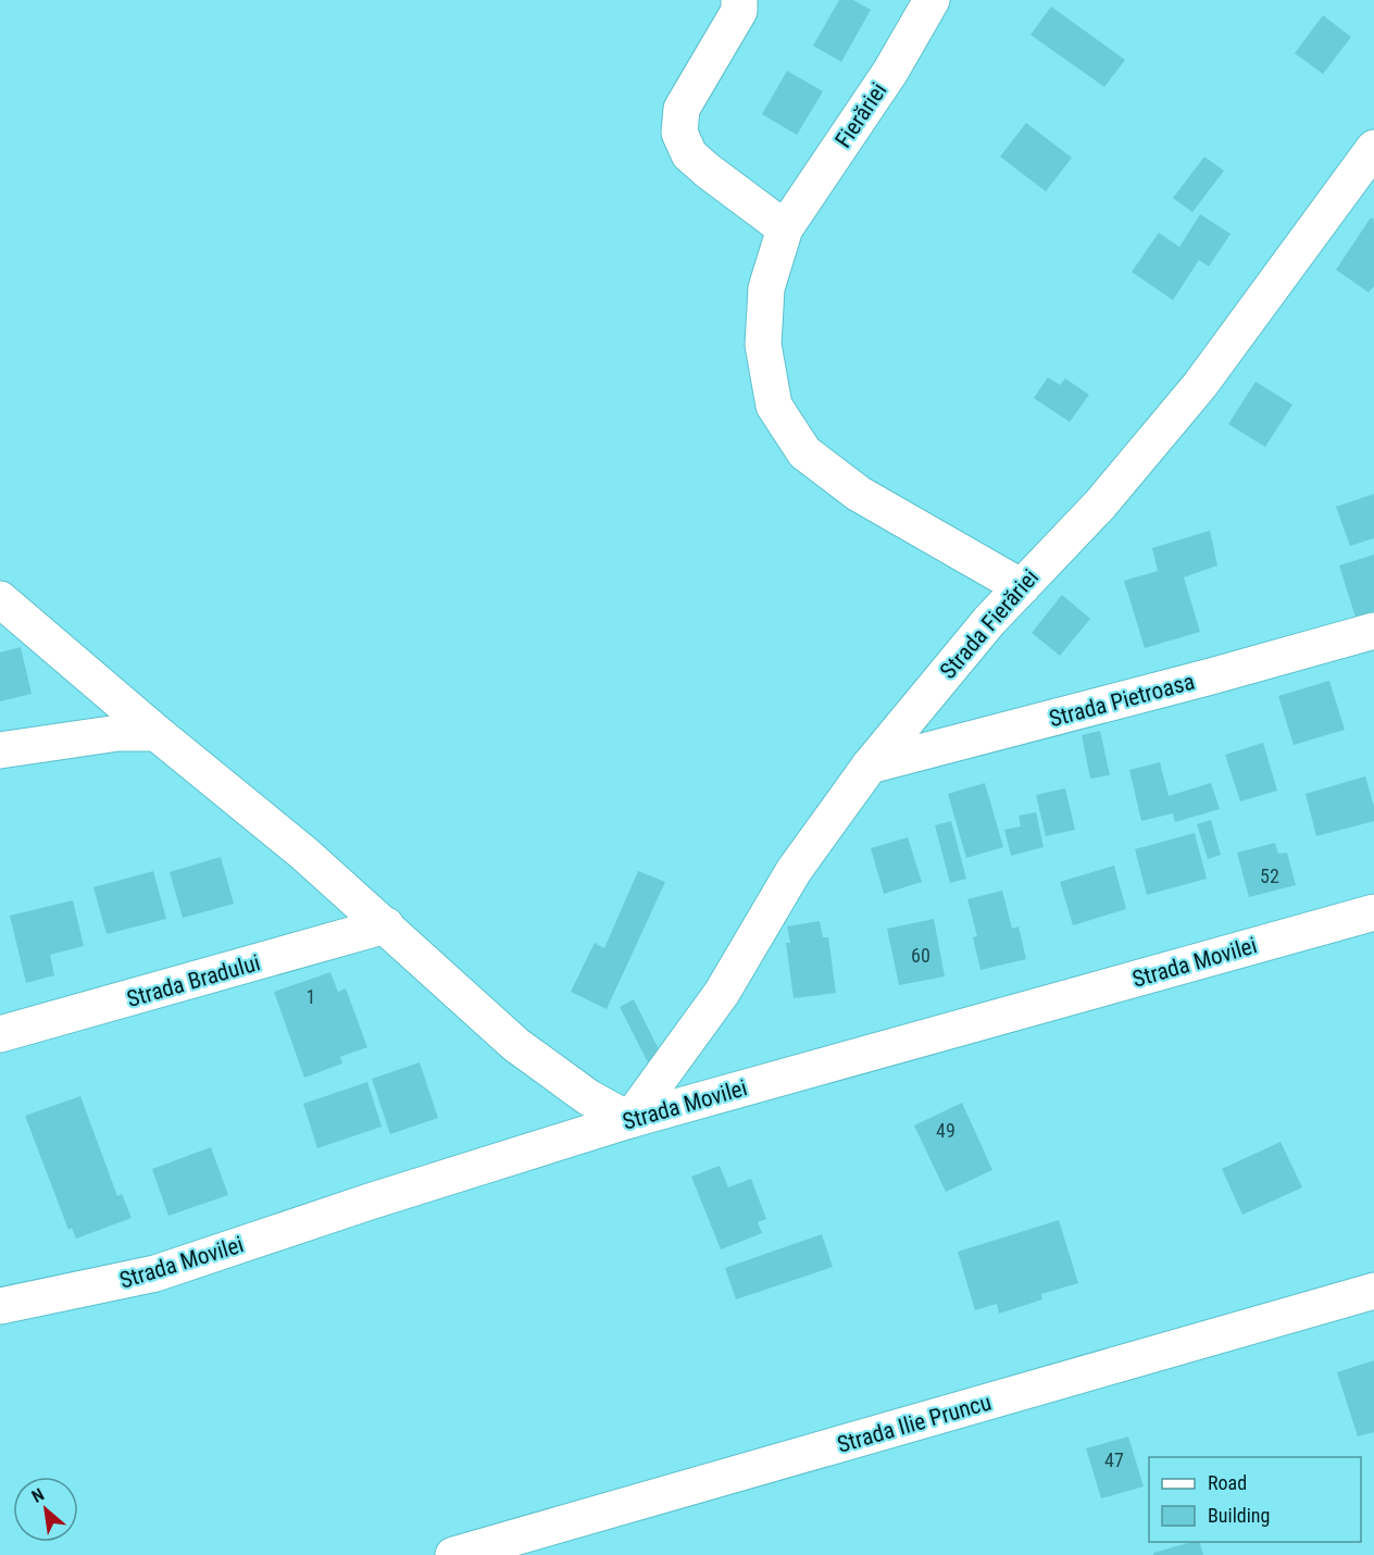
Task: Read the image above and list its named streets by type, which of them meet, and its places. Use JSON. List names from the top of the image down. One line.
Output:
{"streets":{"street":["Fierăriei","Strada Fierăriei","Strada Pietroasa","Strada Movilei","Strada Bradului","Strada Ilie Pruncu"]},"crossings":[["Fierăriei","Strada Fierăriei"],["Strada Fierăriei","Strada Pietroasa"],["Strada Fierăriei","Strada Movilei"]],"house_numbers":["52","60","1","49","47"],"legend":["Road","Building"],"north":"top left"}
